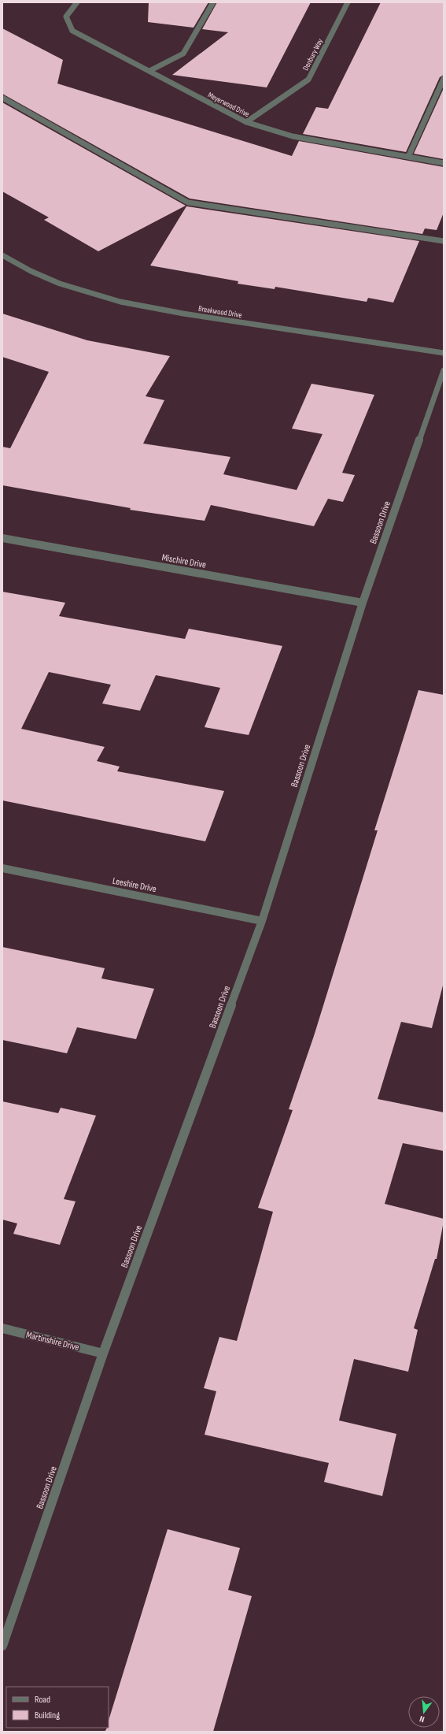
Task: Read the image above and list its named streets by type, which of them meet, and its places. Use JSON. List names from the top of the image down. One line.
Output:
{"streets":{"street":["Denbury Way","Meyerwood Drive","Breakwood Drive","Bassoon Drive","Mischire Drive","Leeshire Drive","Martinshire Drive"]},"crossings":[["Denbury Way","Meyerwood Drive"],["Bassoon Drive","Mischire Drive"],["Bassoon Drive","Leeshire Drive"],["Bassoon Drive","Martinshire Drive"]],"legend":["Road","Building"],"north":"bottom"}
